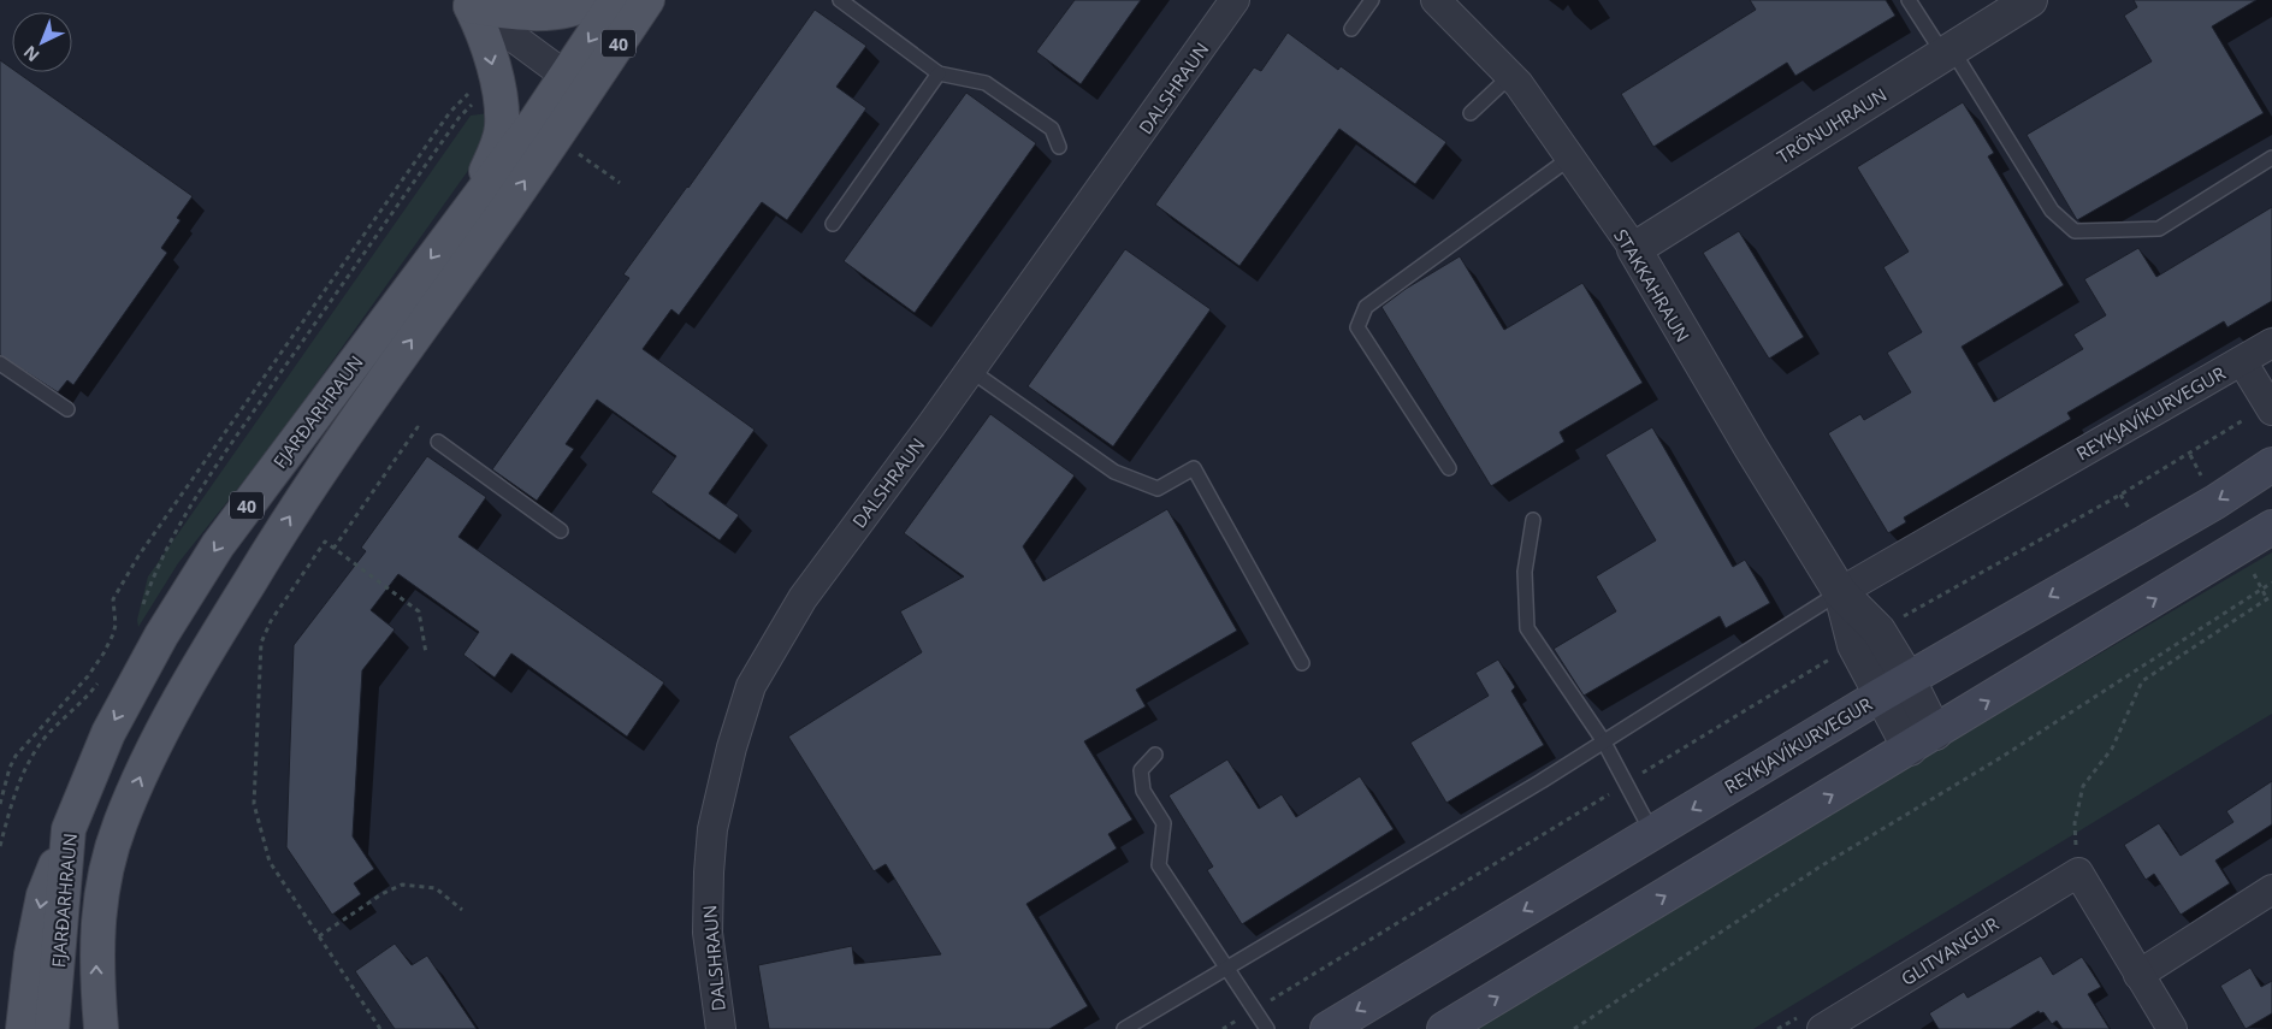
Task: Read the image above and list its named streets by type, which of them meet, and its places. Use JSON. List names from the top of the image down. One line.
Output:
{"streets":{"main road":["40","FJARÐARHRAUN","REYKJAVÍKURVEGUR"],"street":["DALSHRAUN","TRÖNUHRAUN","STAKKAHRAUN","GLITVANGUR"]},"crossings":[["TRÖNUHRAUN","STAKKAHRAUN"],["STAKKAHRAUN","REYKJAVÍKURVEGUR"]],"north":"bottom left"}
